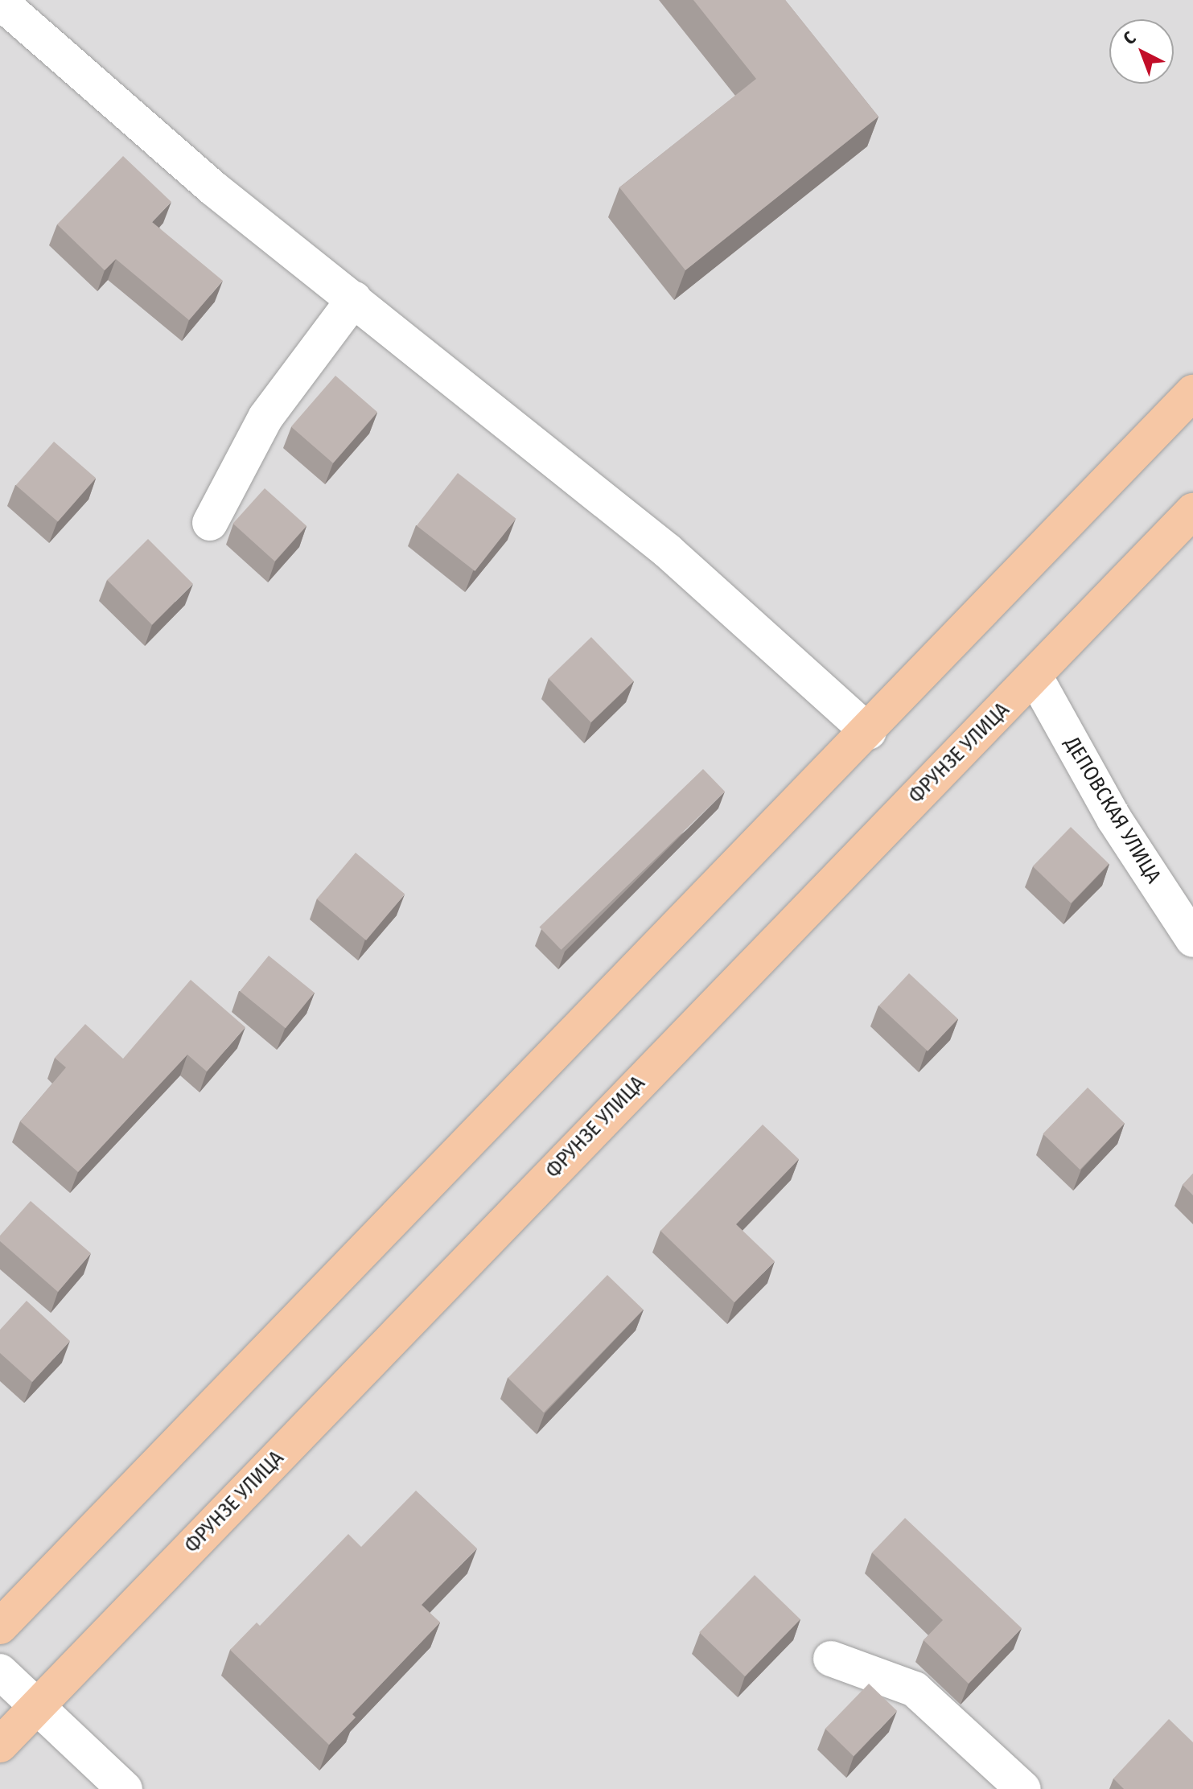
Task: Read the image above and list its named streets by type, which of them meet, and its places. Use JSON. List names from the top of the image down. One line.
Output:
{"streets":{"main road":["ФРУНЗЕ УЛИЦА"],"street":["ДЕПОВСКАЯ УЛИЦА"]},"crossings":[["ФРУНЗЕ УЛИЦА","ДЕПОВСКАЯ УЛИЦА"]],"north":"top left"}
